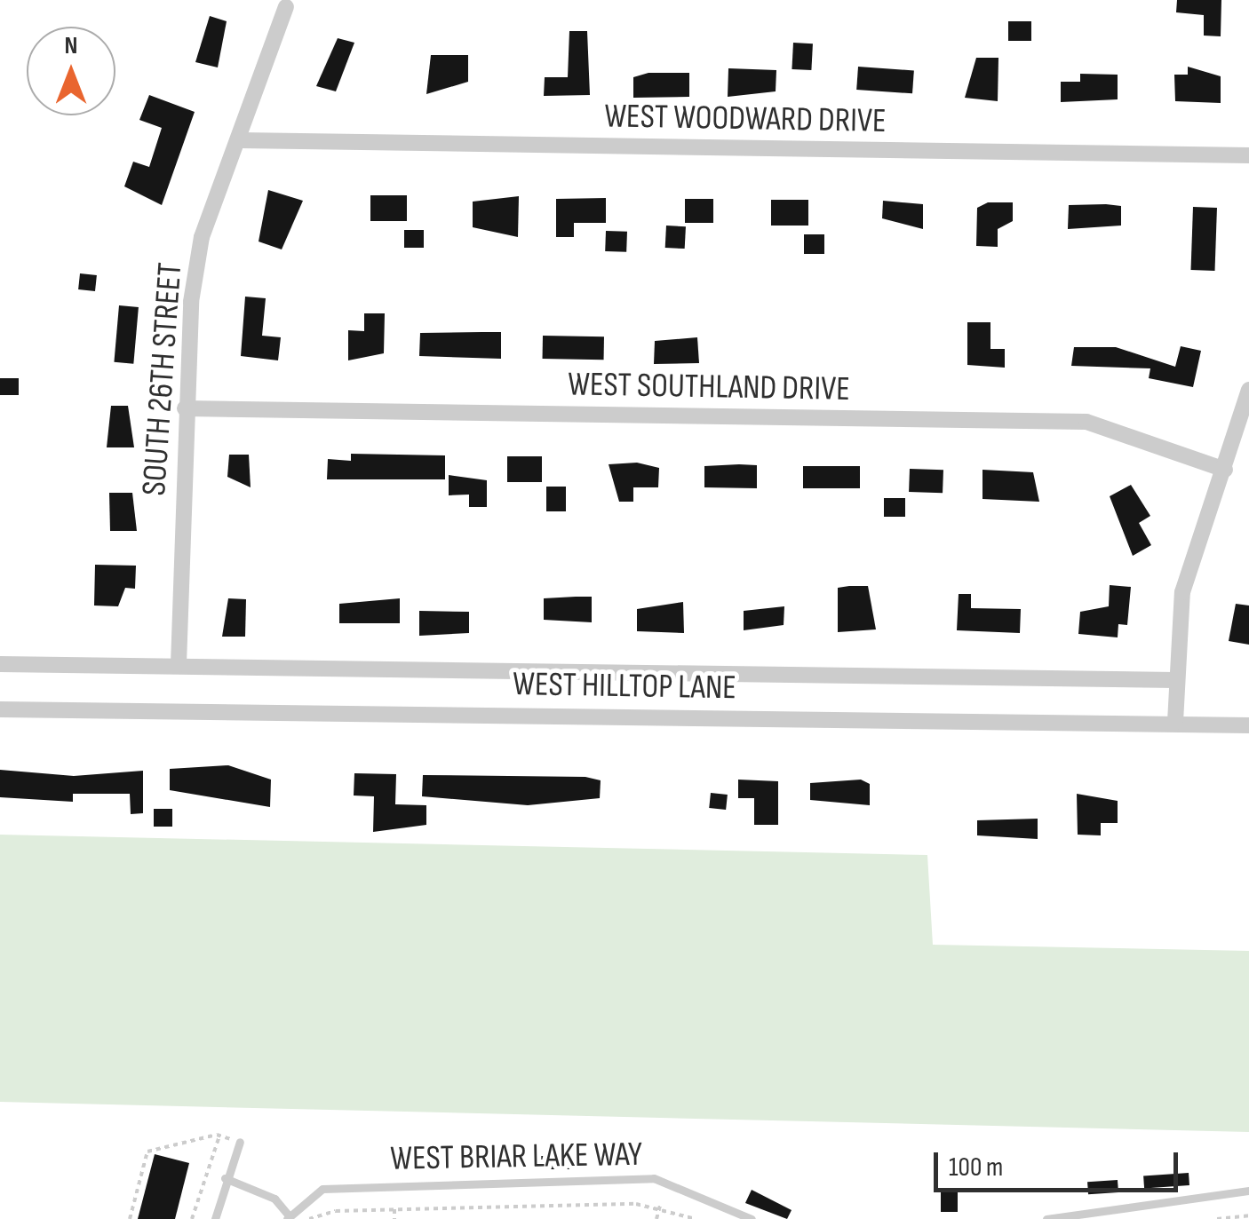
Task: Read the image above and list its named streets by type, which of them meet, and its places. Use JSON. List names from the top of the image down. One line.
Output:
{"streets":{"street":["WEST WOODWARD DRIVE","SOUTH 26TH STREET","WEST SOUTHLAND DRIVE","WEST HILLTOP LANE"],"lane":["WEST BRIAR LAKE WAY"]},"crossings":[["WEST WOODWARD DRIVE","SOUTH 26TH STREET"],["SOUTH 26TH STREET","WEST SOUTHLAND DRIVE"],["SOUTH 26TH STREET","WEST HILLTOP LANE"]],"scale_bar":"100 m","north":"top"}
